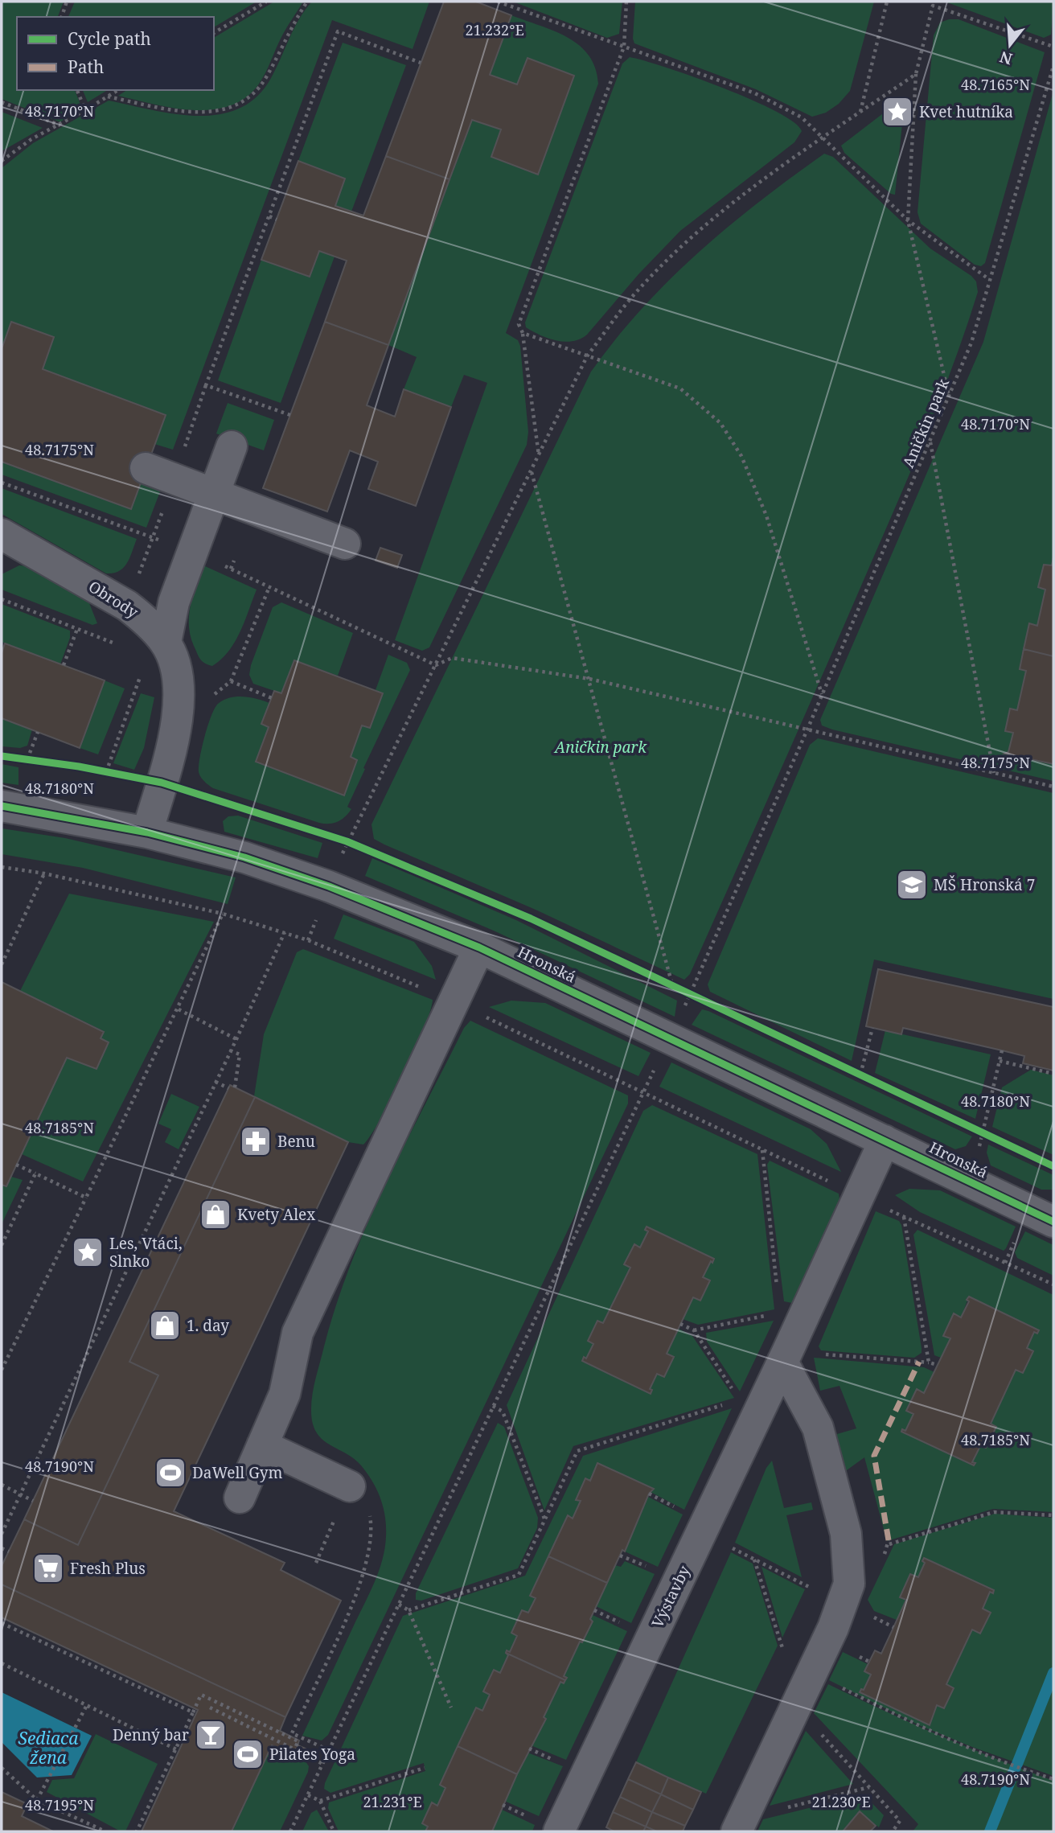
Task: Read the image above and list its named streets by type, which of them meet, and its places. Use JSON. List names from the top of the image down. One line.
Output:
{"streets":{"street":["Obrody","Hronská","Výstavby"],"path":["Aničkin park"]},"crossings":[["Obrody","Hronská"],["Hronská","Výstavby"]],"water":["Sediaca žena"],"parks":["Aničkin park"],"places":{"place":["Kvet hutníka","Les, Vtáci, Slnko"],"school or university":["MŠ Hronská 7"],"pharmacy":["Benu"],"shop":["Kvety Alex","1. day"],"sports":["DaWell Gym","Pilates Yoga"],"supermarket":["Fresh Plus"],"bar":["Denný bar"]},"legend":["Cycle path","Path"],"north":"bottom","coordinates":["21.232°E","48.7165°N","48.7170°N","48.7175°N","48.7180°N","48.7185°N","48.7190°N","21.231°E","21.230°E","48.7195°N"]}
